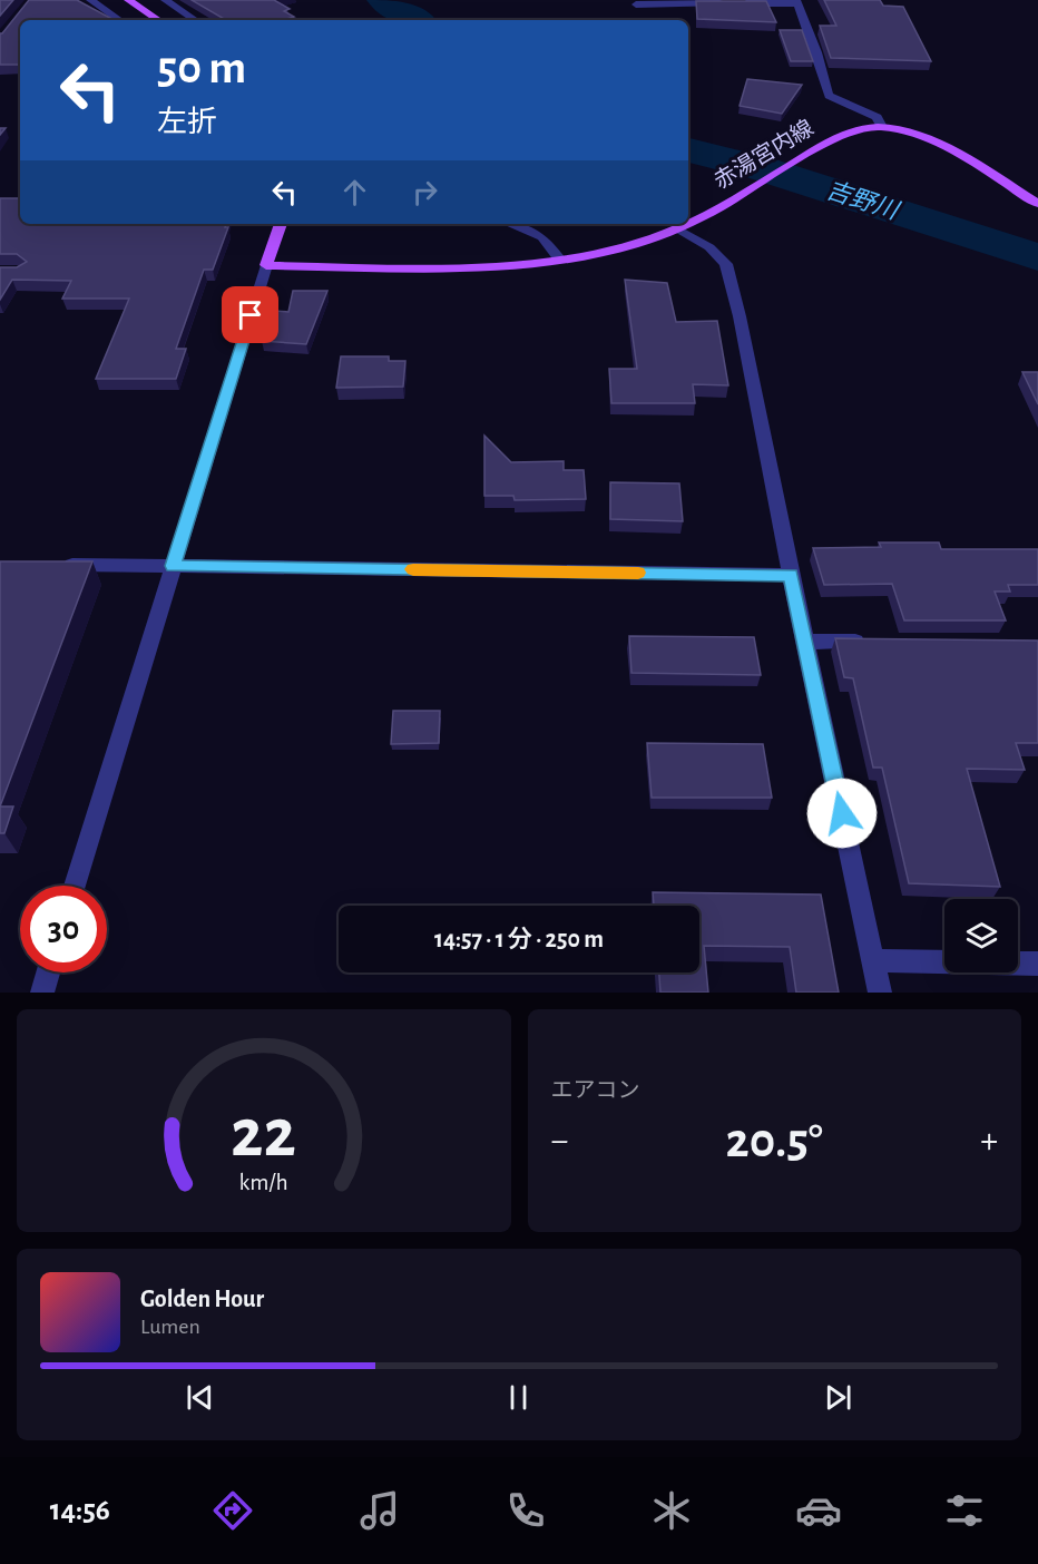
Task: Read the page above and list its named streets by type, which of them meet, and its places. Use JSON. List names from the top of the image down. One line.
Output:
{"streets":{"main road":["赤湯宮内線"]},"water":["吉野川"],"page":{"turn":["50 m","左折"],"limit":"30","trip":"14:57 · 1 分 · 250 m","tile":"エアコン","heat":["−","20.5°","+"],"song":["Golden Hour","Lumen"],"tabs":"14:56","gauge":["22","km/h"]}}
